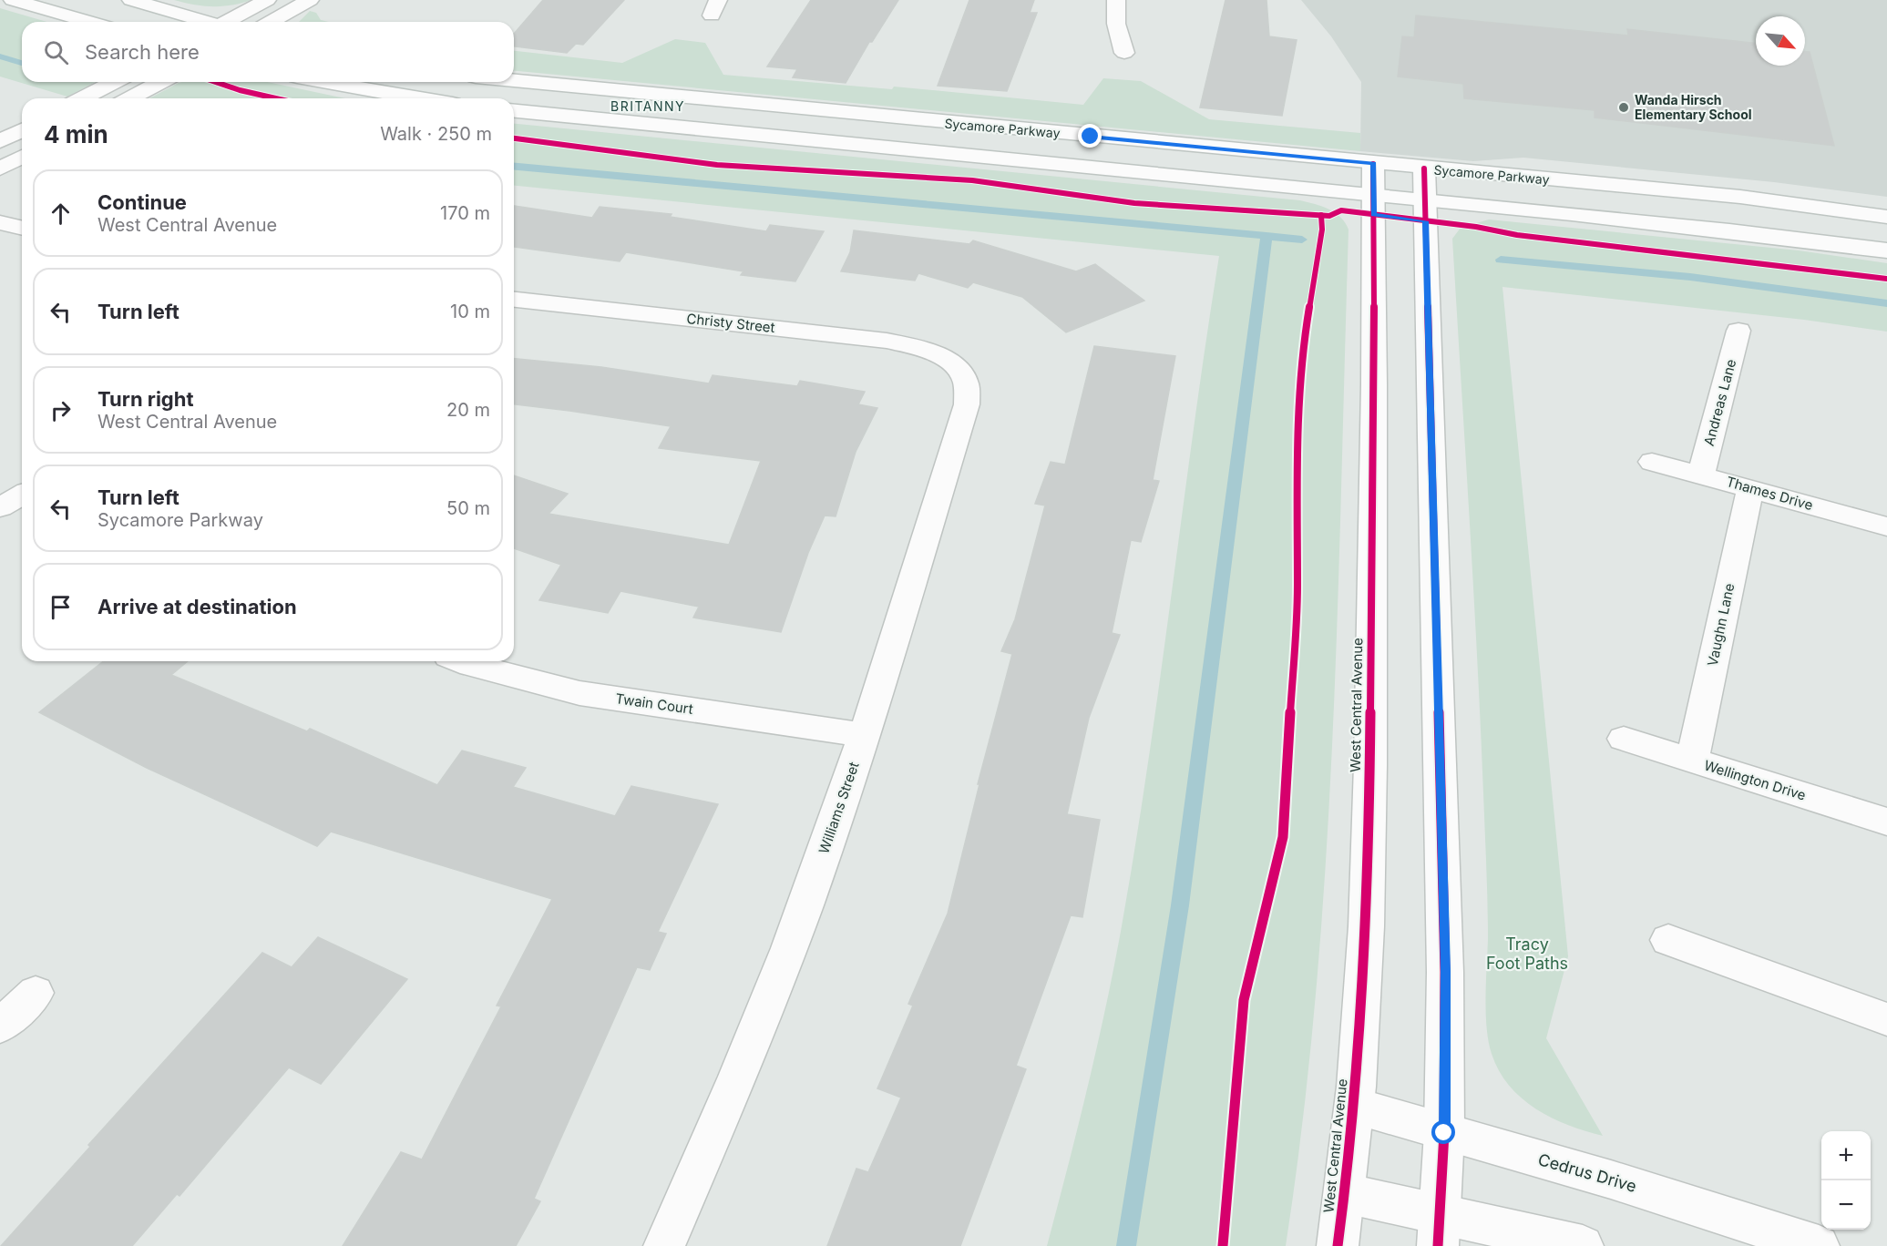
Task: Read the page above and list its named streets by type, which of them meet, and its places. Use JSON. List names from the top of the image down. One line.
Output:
{"streets":{"street":["Sycamore Parkway","Christy Street","Andreas Lane","Thames Drive","Vaughn Lane","Twain Court","West Central Avenue","Wellington Drive","Williams Street","Cedrus Drive"]},"crossings":[["Sycamore Parkway","West Central Avenue"],["Christy Street","Williams Street"],["Andreas Lane","Thames Drive"],["Thames Drive","Vaughn Lane"],["Vaughn Lane","Wellington Drive"],["Twain Court","Williams Street"],["West Central Avenue","Cedrus Drive"]],"districts":["BRITANNY"],"parks":["Tracy Foot Paths"],"places":["Wanda Hirsch Elementary School"],"north":"bottom right","page":{"search":"Search here","heading":["4 min","Walk · 250 m"],"list":[["Continue","West Central Avenue","170 m"],["Turn left","10 m"],["Turn right","West Central Avenue","20 m"],["Turn left","Sycamore Parkway","50 m"],"Arrive at destination"],"map_buttons":["+","−"]}}
